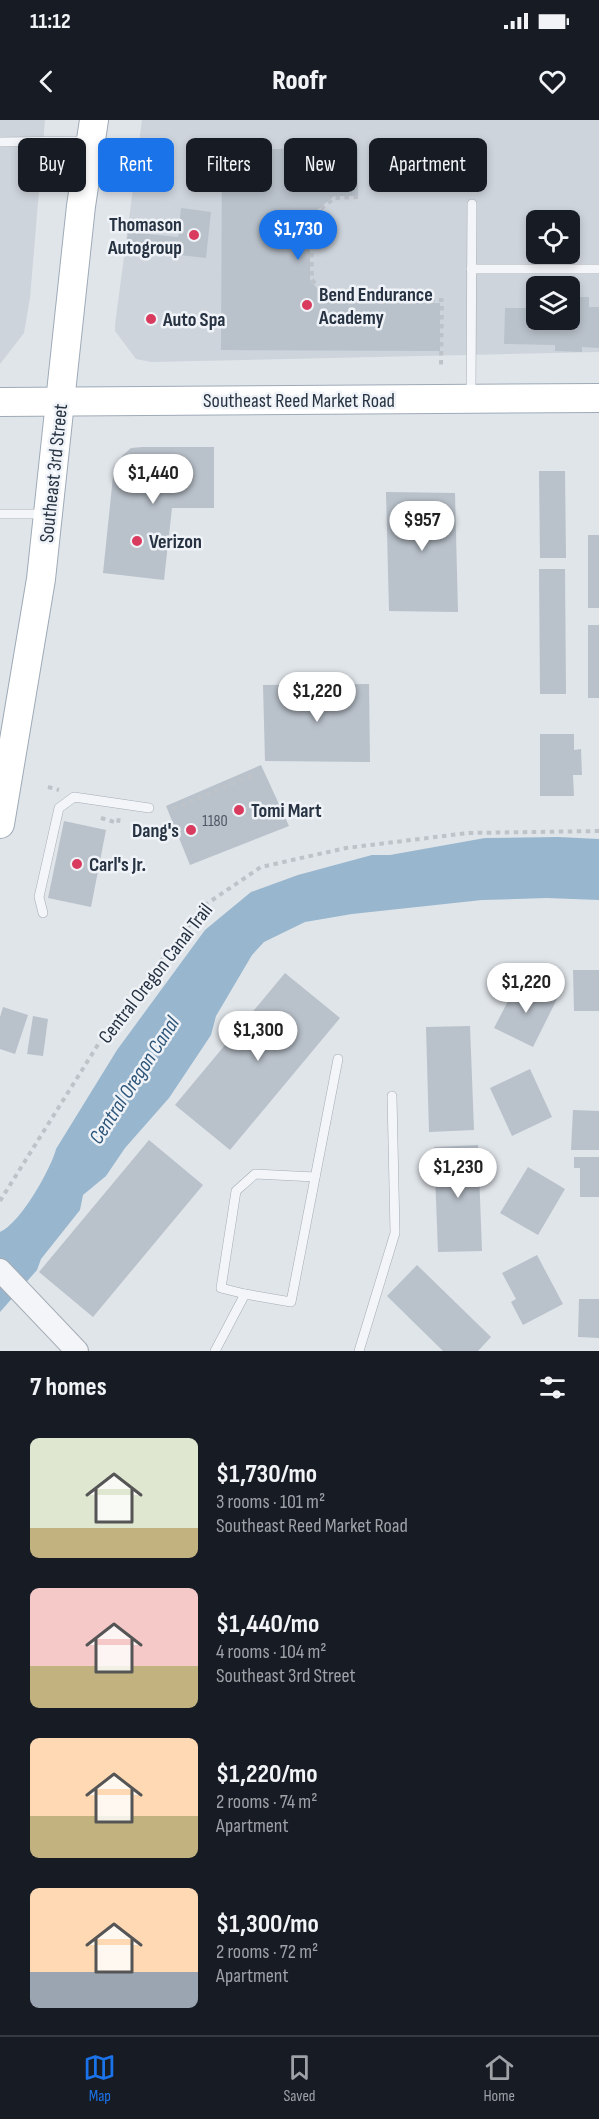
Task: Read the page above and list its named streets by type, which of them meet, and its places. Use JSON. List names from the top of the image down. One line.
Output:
{"streets":{"main road":["Southeast Reed Market Road","Southeast 3rd Street"],"path":["Central Oregon Canal Trail"]},"crossings":[["Southeast Reed Market Road","Southeast 3rd Street"]],"water":["Central Oregon Canal"],"places":["Thomason Autogroup","Bend Endurance Academy","Auto Spa","Verizon","Tomi Mart","Dang's","Carl's Jr."],"house_numbers":["1180"],"page":{"status":"11:12","header":"Roofr","chip":["Buy","Rent","Filters","New","Apartment"],"price":["$1,730","$1,440","$957","$1,220","$1,220","$1,300","$1,230"],"heading":"7 homes","list":[{"name":"$1,730/mo","note":"3 rooms · 101 m² · Southeast Reed Market Road"},{"name":"$1,440/mo","note":"4 rooms · 104 m² · Southeast 3rd Street"},{"name":"$1,220/mo","note":"2 rooms · 74 m² · Apartment"},{"name":"$1,300/mo","note":"2 rooms · 72 m² · Apartment"}],"tabs":["Map","Saved","Home"]}}
